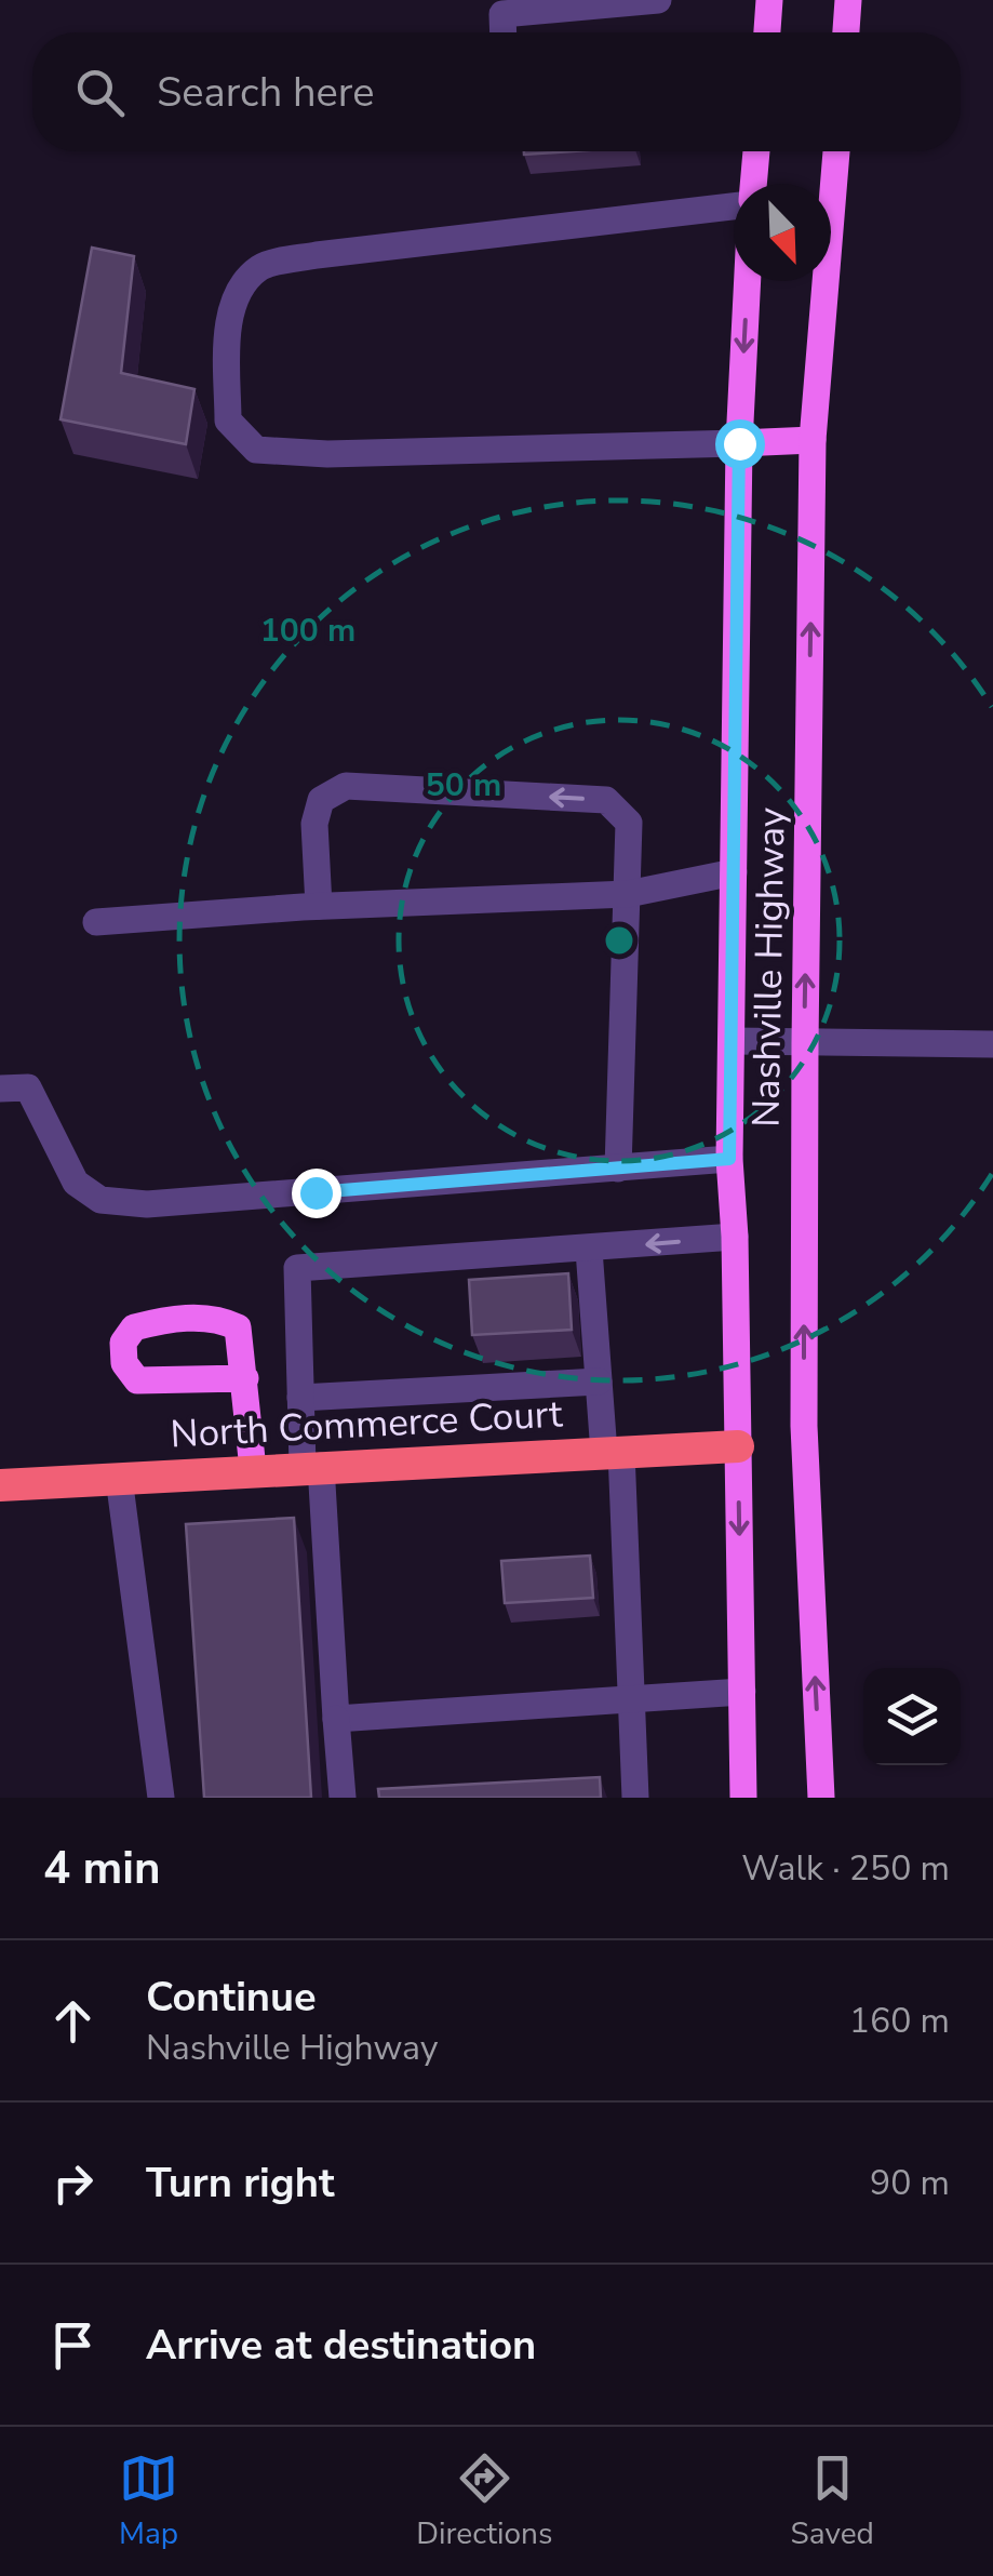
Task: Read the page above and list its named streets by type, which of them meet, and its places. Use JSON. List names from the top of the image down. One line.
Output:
{"streets":{"highway":["North Commerce Court"],"main road":["Nashville Highway"]},"crossings":[["Nashville Highway","North Commerce Court"]],"north":"bottom right","page":{"search":"Search here","heading":["4 min","Walk · 250 m"],"list":[["Continue","Nashville Highway","160 m"],["Turn right","90 m"],"Arrive at destination"],"nav":["Map","Directions","Saved"]},"rings":["100 m","50 m"]}
